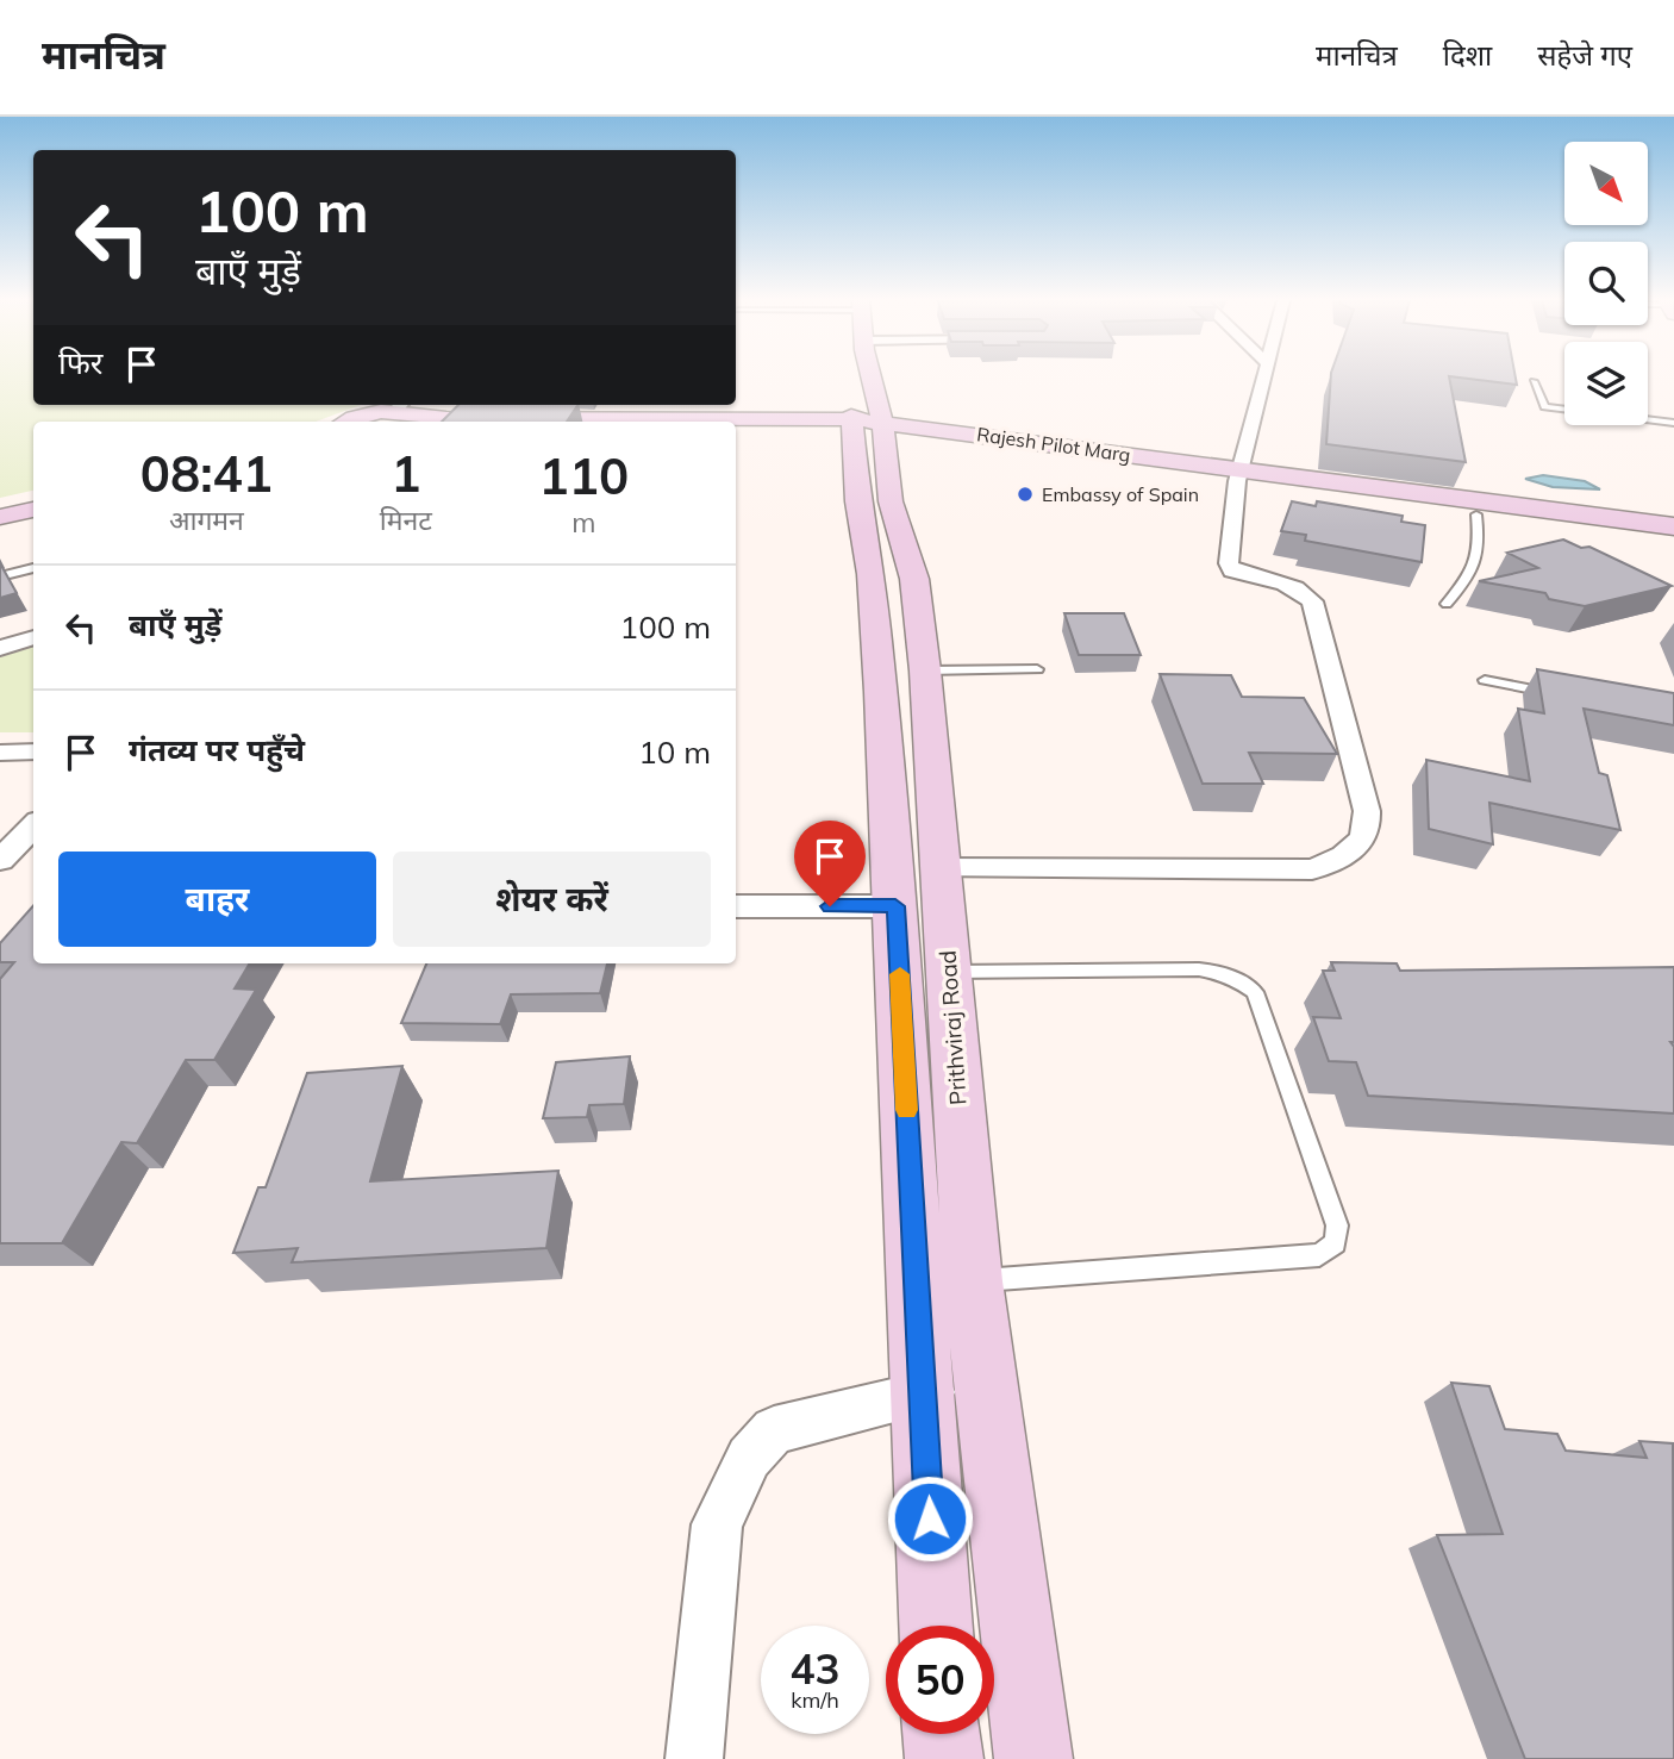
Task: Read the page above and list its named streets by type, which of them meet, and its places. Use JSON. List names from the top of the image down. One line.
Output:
{"streets":{"main road":["Rajesh Pilot Marg","Prithviraj Road"]},"crossings":[["Rajesh Pilot Marg","Prithviraj Road"]],"places":["Embassy of Spain"],"north":"bottom right","page":{"header":"मानचित्र","nav":["मानचित्र","दिशा","सहेजे गए"],"turn":["100 m","बाएँ मुड़ें"],"then":"फिर","eta":["08:41","आगमन","1","मिनट","110","m"],"list":[{"name":"बाएँ मुड़ें","value":"100 m"},{"name":"गंतव्य पर पहुँचे","value":"10 m"}],"buttons":["बाहर","शेयर करें"],"speed":"43 km/h","limit":"50"}}
